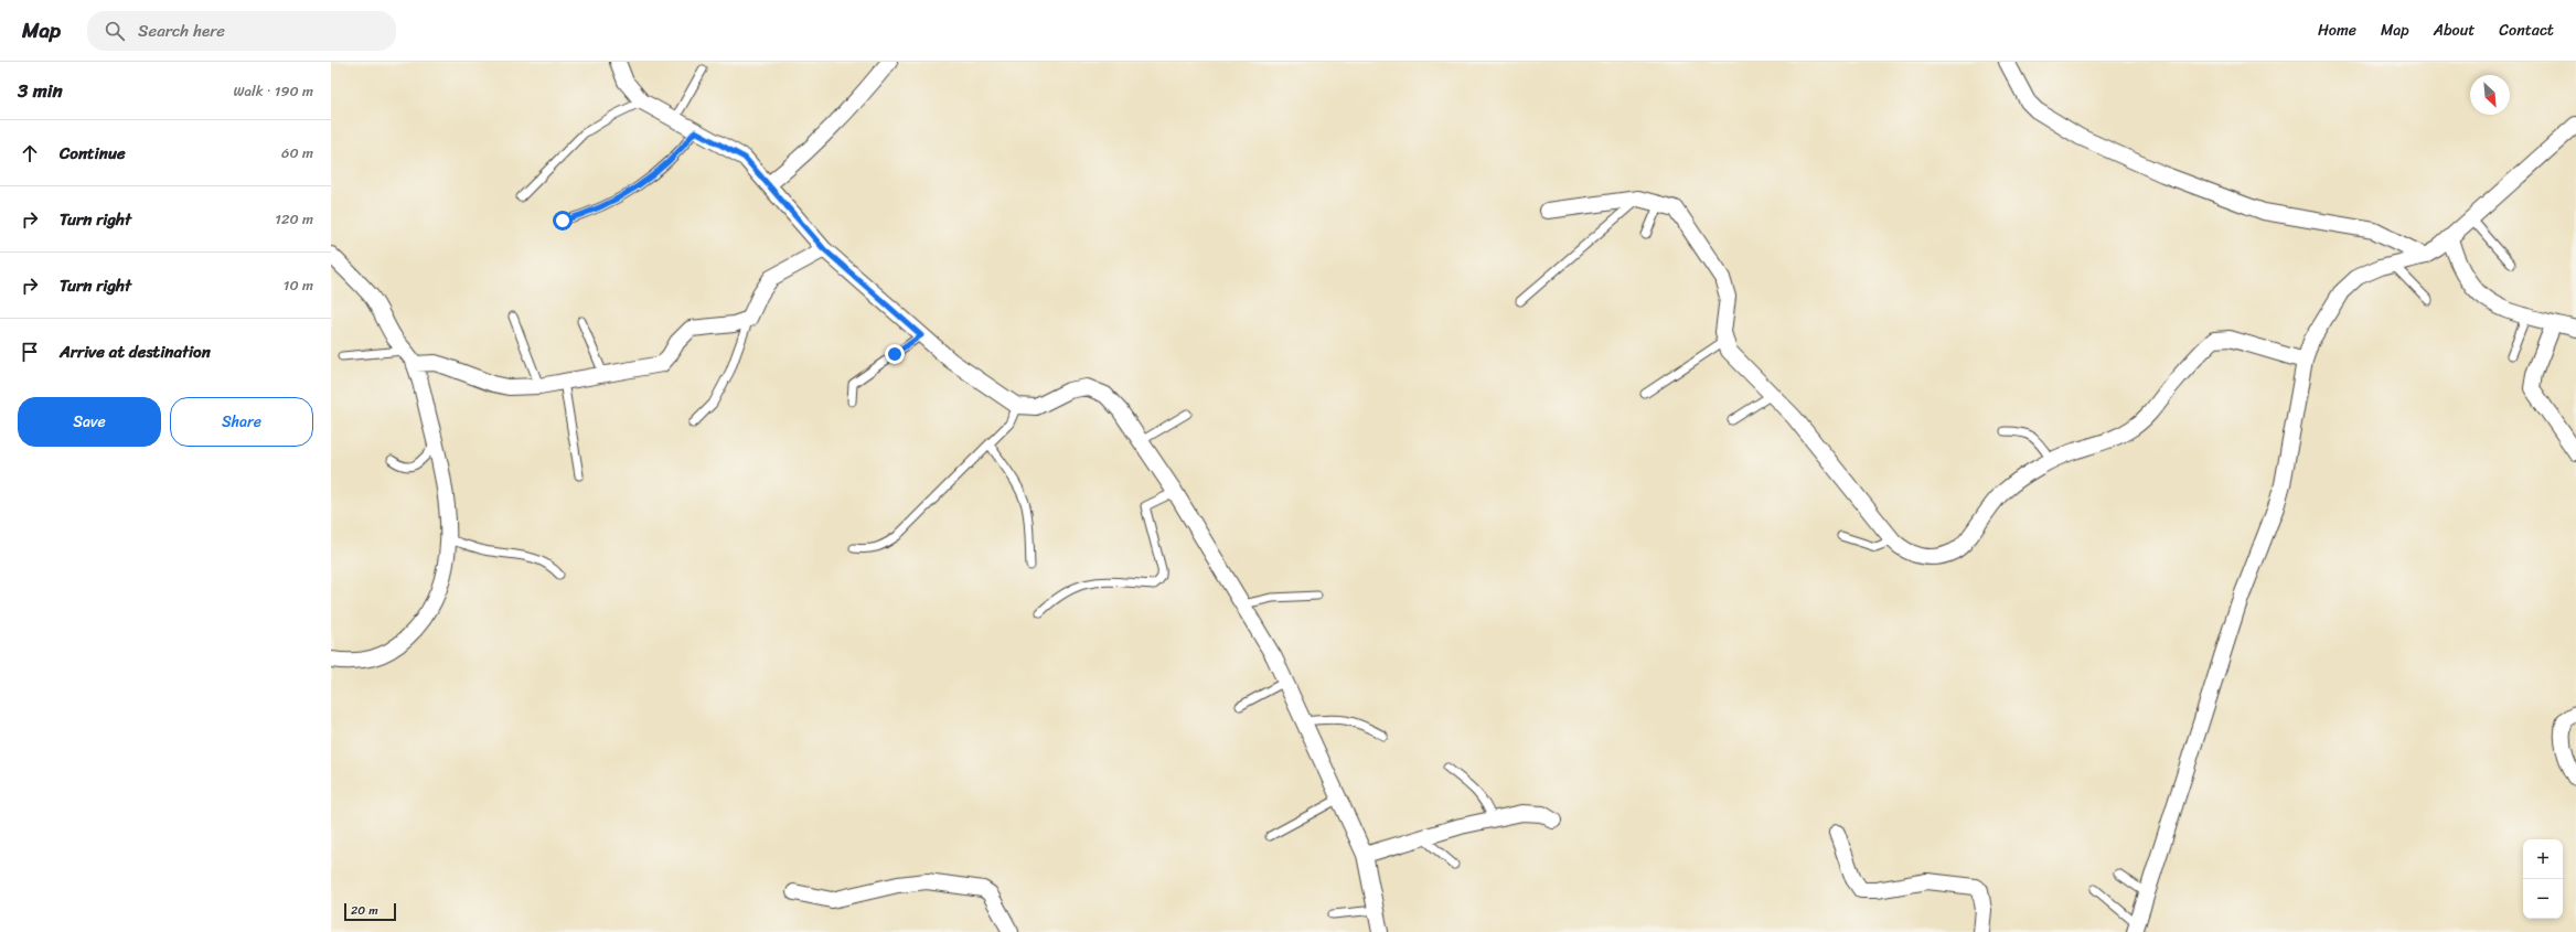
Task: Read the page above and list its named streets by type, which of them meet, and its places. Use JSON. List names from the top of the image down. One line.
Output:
{"scale_bar":"20 m","north":"bottom right","page":{"header":"Map","search":"Search here","nav":["Home","Map","About","Contact"],"heading":["3 min","Walk · 190 m"],"list":[["Continue","60 m"],["Turn right","120 m"],["Turn right","10 m"],"Arrive at destination"],"buttons":["Save","Share"],"map_buttons":["+","−"],"scale":"20 m"}}
